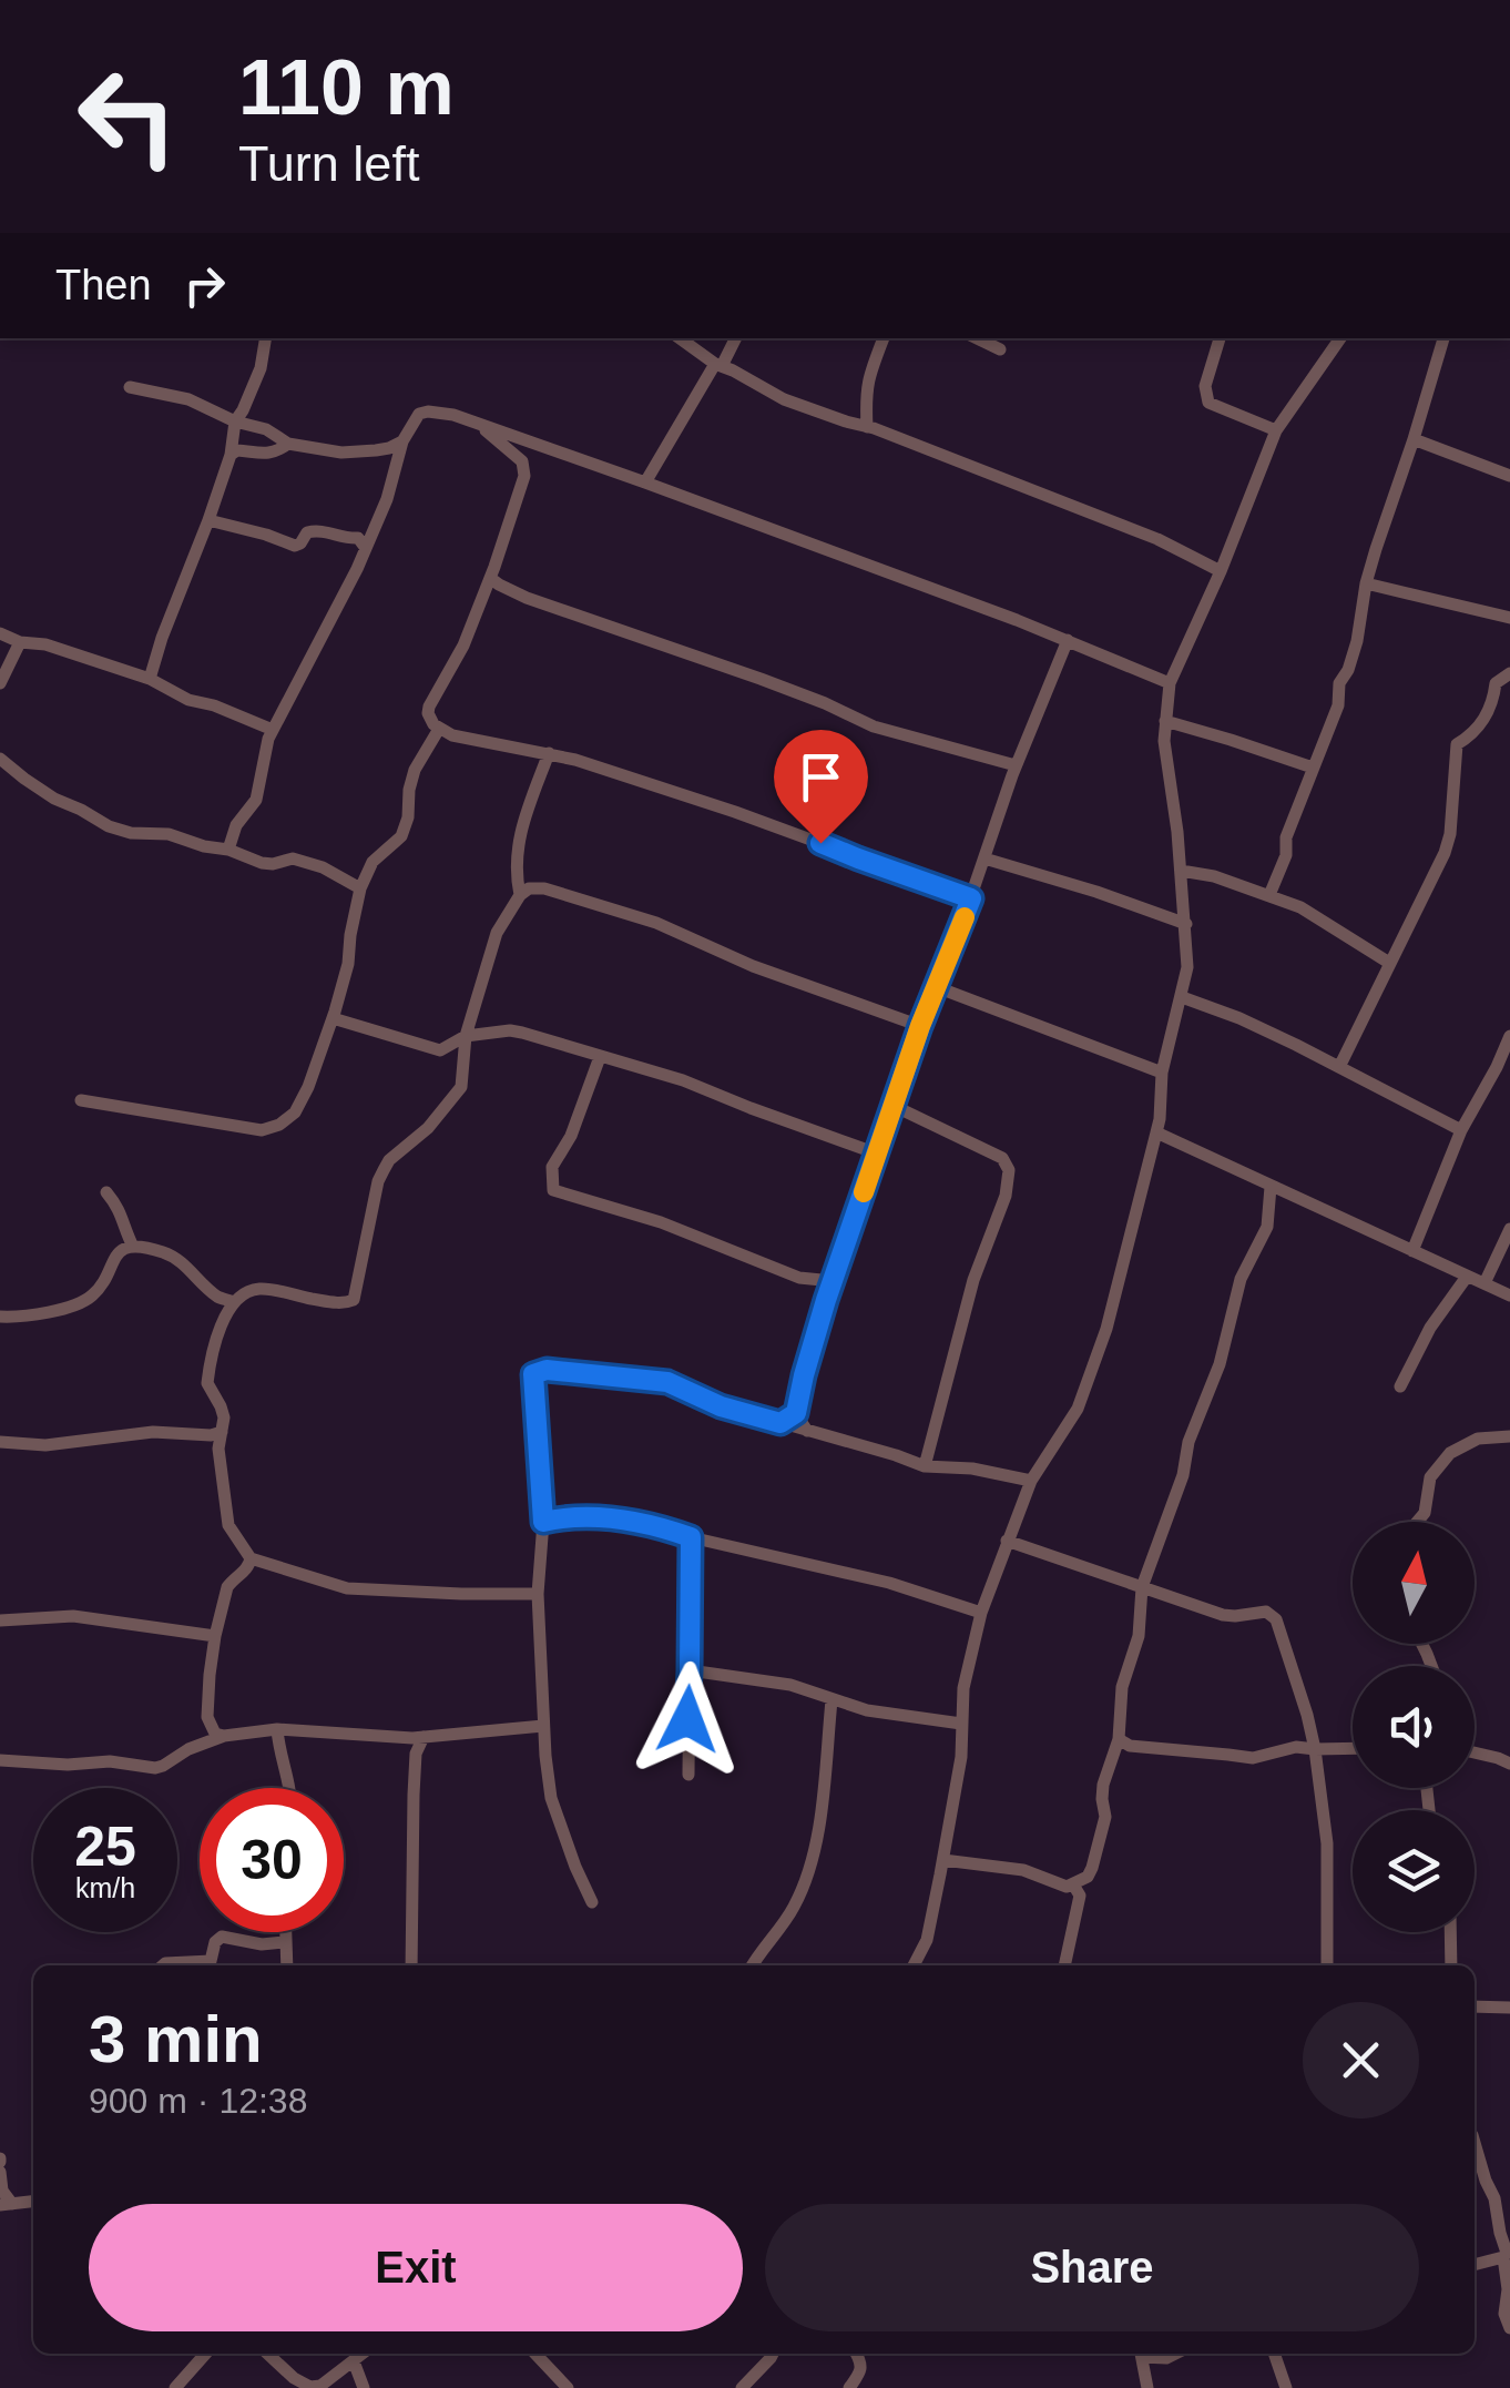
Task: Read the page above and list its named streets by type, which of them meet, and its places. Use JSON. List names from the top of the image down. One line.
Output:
{"north":"top","page":{"turn":["110 m","Turn left"],"then":"Then","speed":"25 km/h","limit":"30","heading":["3 min","900 m · 12:38"],"buttons":["Exit","Share"]}}
